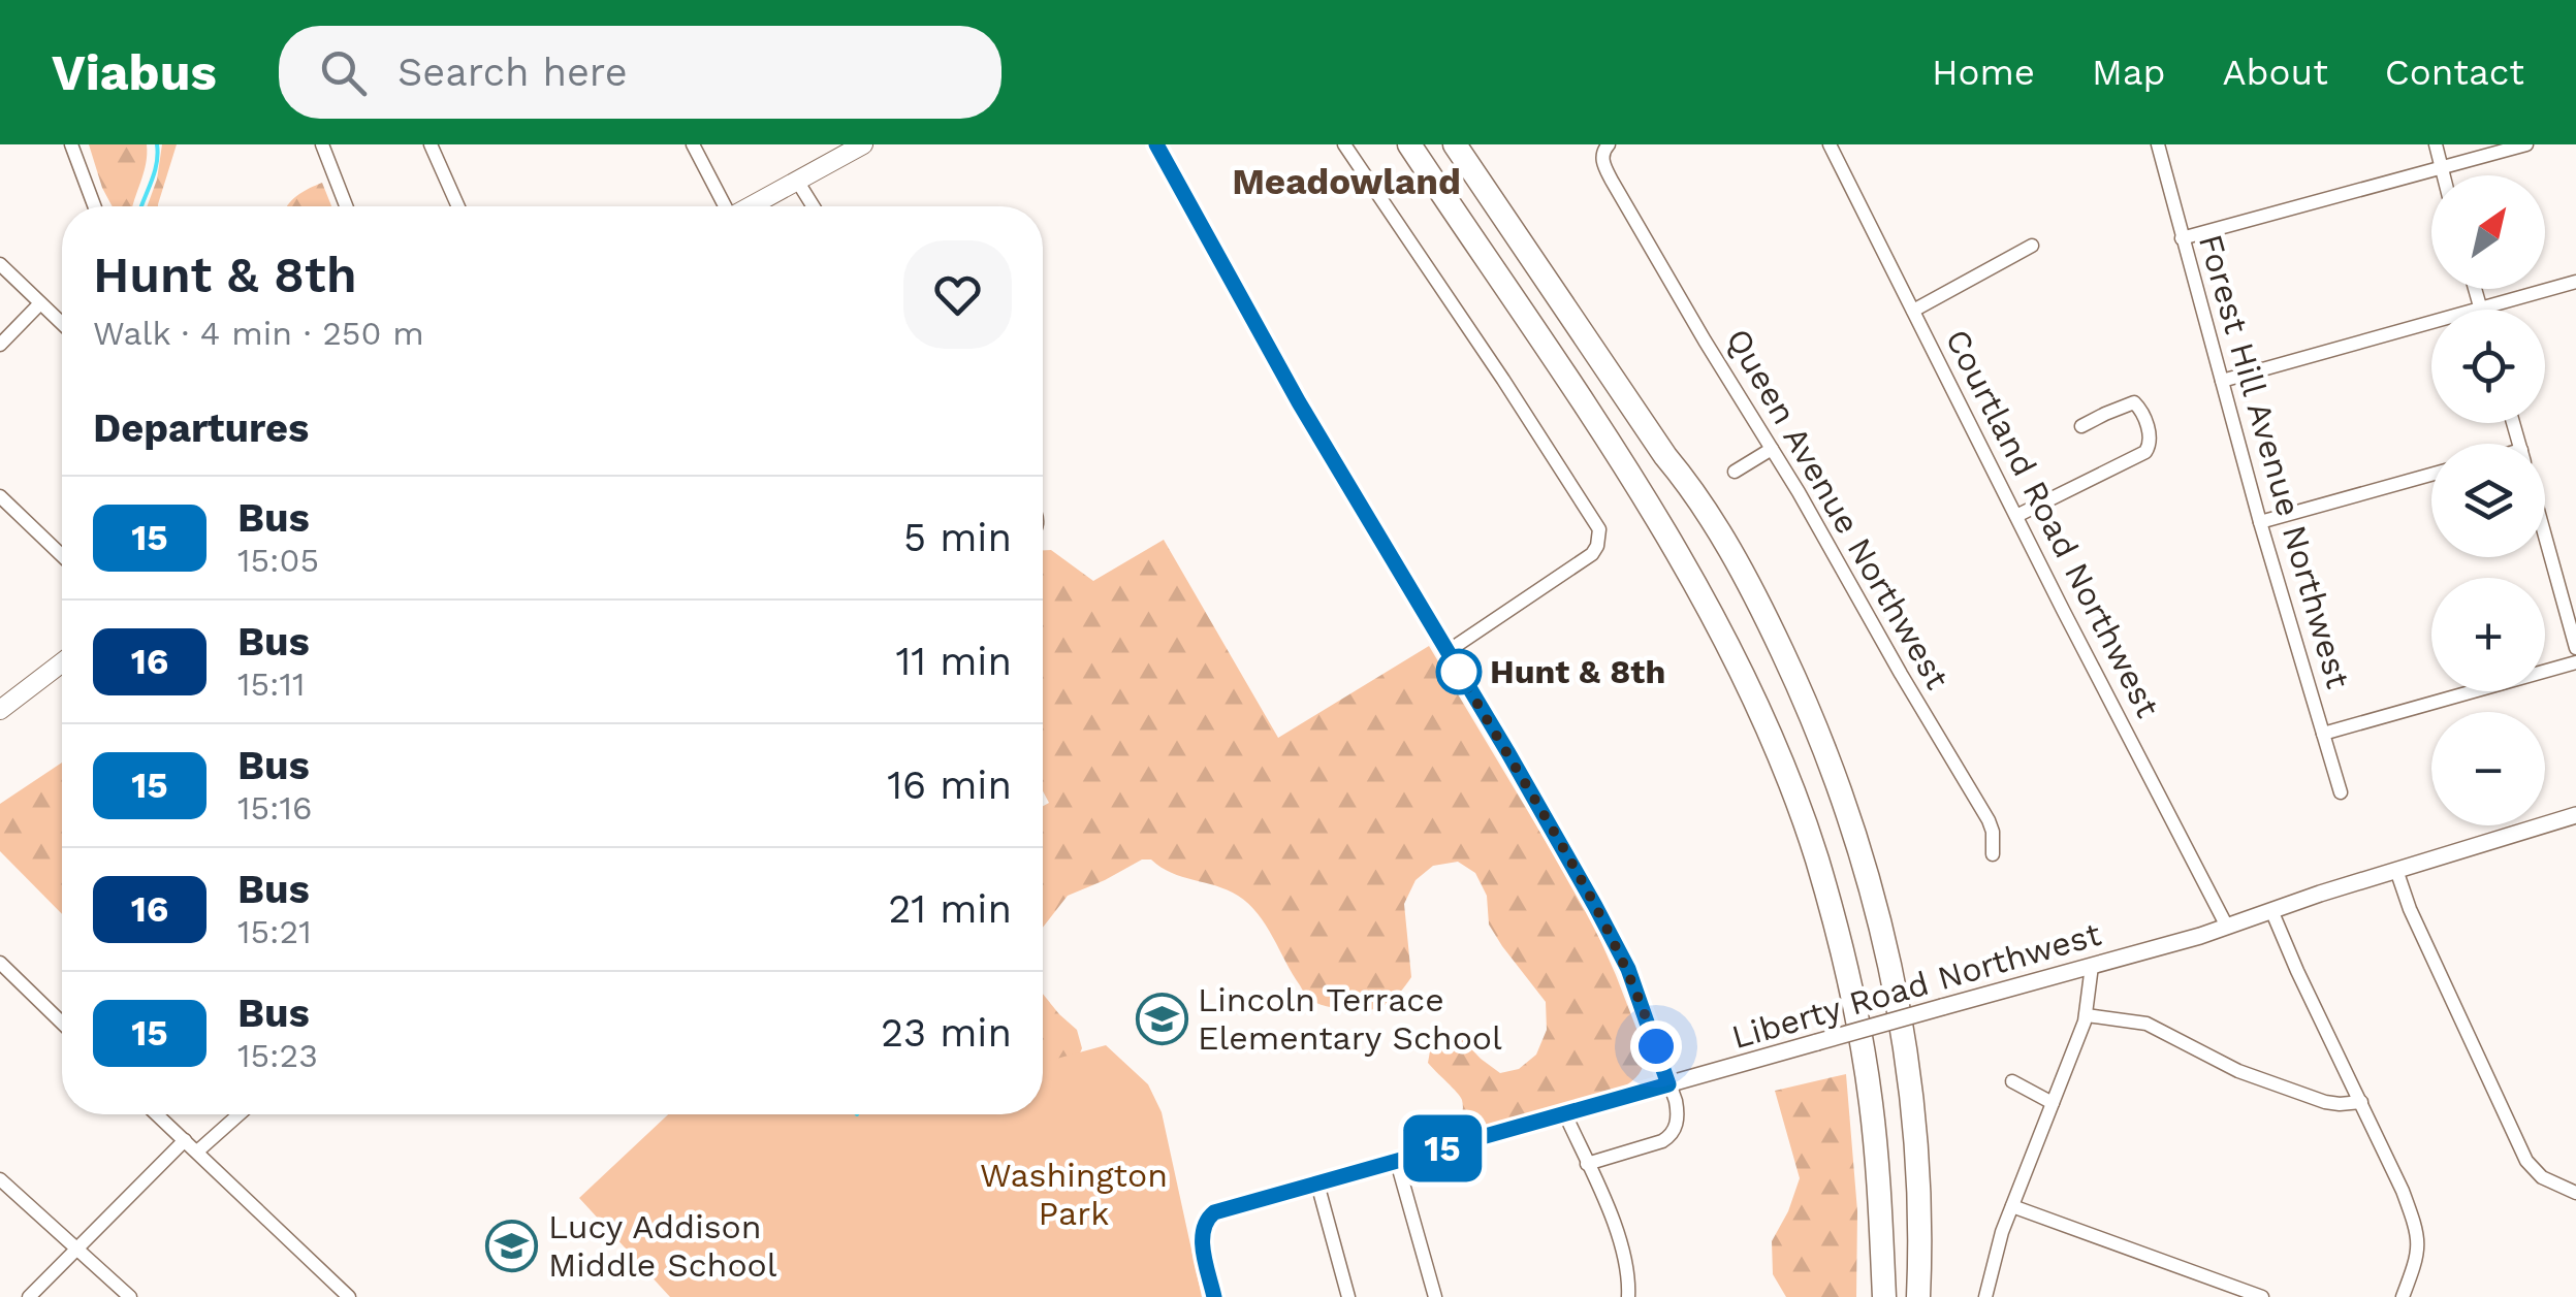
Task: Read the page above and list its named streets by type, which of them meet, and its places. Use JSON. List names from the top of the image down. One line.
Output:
{"streets":{"street":["Forest Hill Avenue Northwest","Queen Avenue Northwest","Courtland Road Northwest","Liberty Road Northwest"]},"crossings":[["Courtland Road Northwest","Liberty Road Northwest"]],"districts":["Meadowland"],"parks":["Washington Park"],"places":{"other":["Hunt & 8th"],"school or university":["Lincoln Terrace Elementary School","Lucy Addison Middle School"]},"lines":["bus line 15"],"north":"top right","page":{"header":"Viabus","search":"Search here","nav":["Home","Map","About","Contact"],"on_map":"15","map_buttons":["+","−"],"heading":[["Hunt & 8th","Walk · 4 min · 250 m"],"Departures"],"list":[{"mark":"15","name":"Bus","note":"15:05","value":"5 min"},{"mark":"16","name":"Bus","note":"15:11","value":"11 min"},{"mark":"15","name":"Bus","note":"15:16","value":"16 min"},{"mark":"16","name":"Bus","note":"15:21","value":"21 min"},{"mark":"15","name":"Bus","note":"15:23","value":"23 min"}]}}
